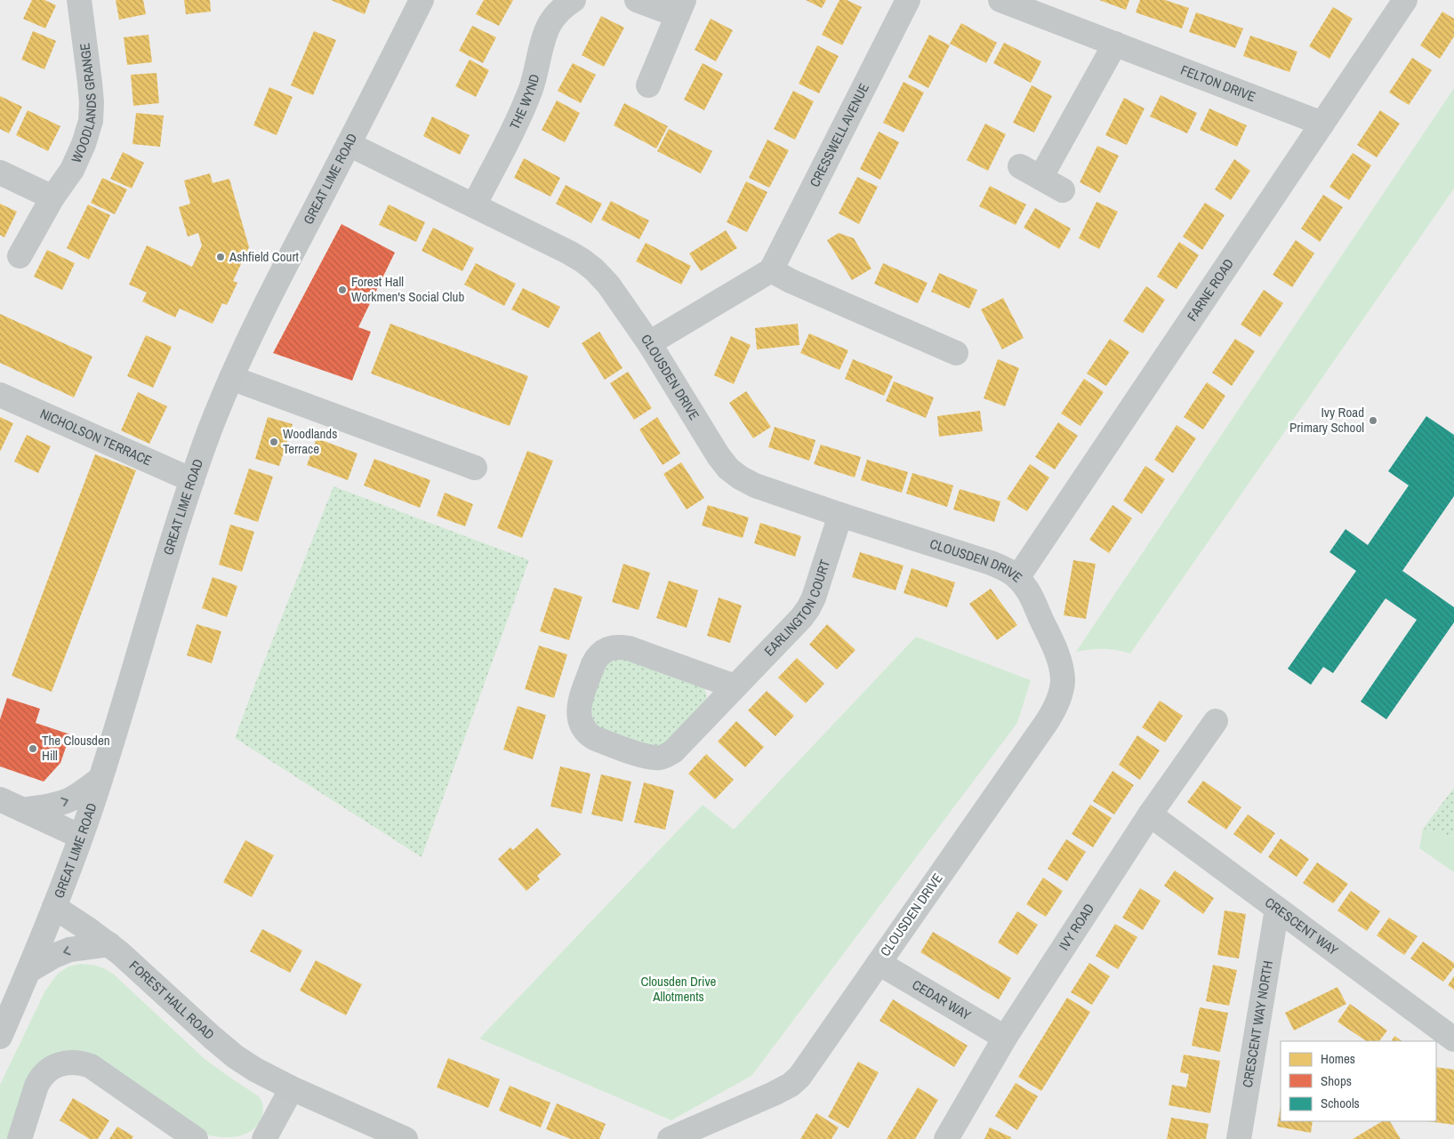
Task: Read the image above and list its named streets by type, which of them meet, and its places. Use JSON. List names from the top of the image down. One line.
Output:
{"streets":{"main road":["GREAT LIME ROAD","FOREST HALL ROAD"],"street":["FELTON DRIVE","THE WYND","WOODLANDS GRANGE","CRESSWELL AVENUE","FARNE ROAD","CLOUSDEN DRIVE","NICHOLSON TERRACE","EARLINGTON COURT","IVY ROAD","CRESCENT WAY","CEDAR WAY","CRESCENT WAY NORTH"]},"crossings":[["FELTON DRIVE","FARNE ROAD"],["THE WYND","CLOUSDEN DRIVE"],["GREAT LIME ROAD","CLOUSDEN DRIVE"],["GREAT LIME ROAD","NICHOLSON TERRACE"],["GREAT LIME ROAD","FOREST HALL ROAD"],["FARNE ROAD","CLOUSDEN DRIVE"],["CLOUSDEN DRIVE","EARLINGTON COURT"],["CLOUSDEN DRIVE","CEDAR WAY"],["IVY ROAD","CRESCENT WAY"],["IVY ROAD","CEDAR WAY"],["CRESCENT WAY","CRESCENT WAY NORTH"]],"parks":["Clousden Drive Allotments"],"places":["Ashfield Court","Forest Hall Workmen's Social Club","Ivy Road Primary School","Woodlands Terrace","The Clousden Hill"],"legend":["Homes","Shops","Schools"]}
